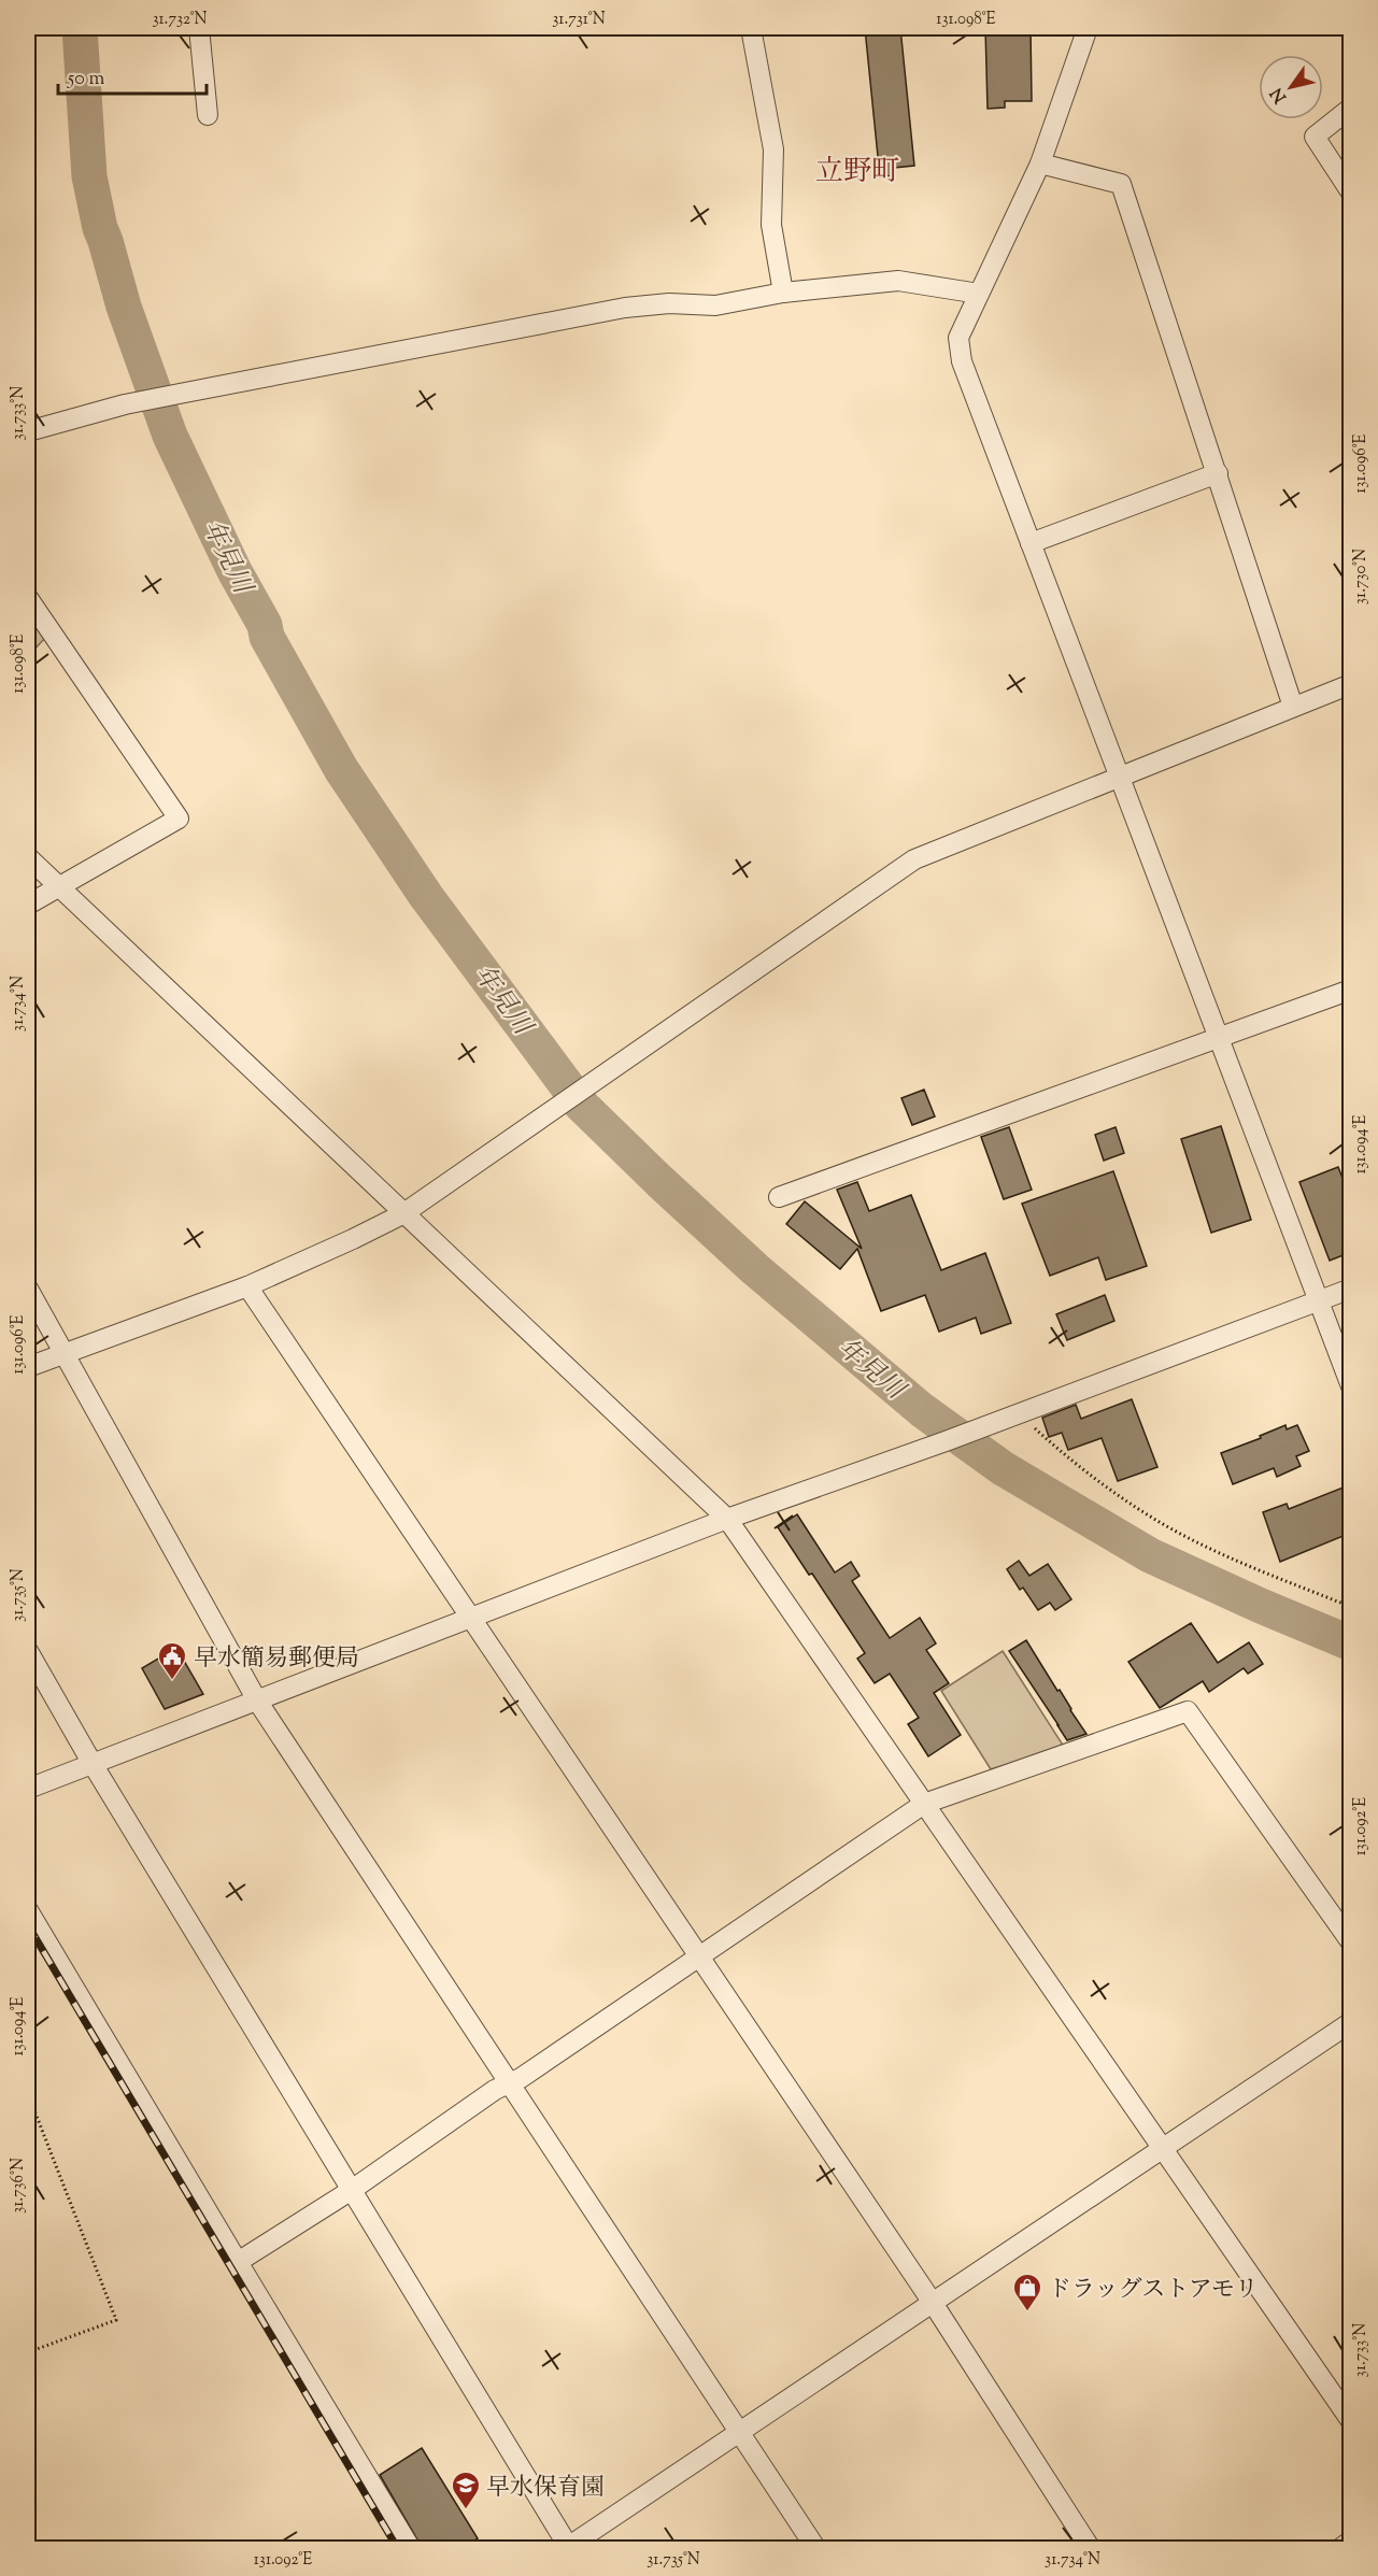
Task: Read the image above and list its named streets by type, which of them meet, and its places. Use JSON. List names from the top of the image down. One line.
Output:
{"districts":["立野町"],"water":["年見川"],"places":{"public building":["早水簡易郵便局"],"shop":["ドラッグストアモリ"],"school or university":["早水保育園"]},"scale_bar":"50 m","north":"bottom left","coordinates":["31.732°N","31.731°N","131.098°E","31.733°N","131.096°E","31.730°N","31.734°N","131.094°E","31.735°N","131.092°E","31.736°N"]}
